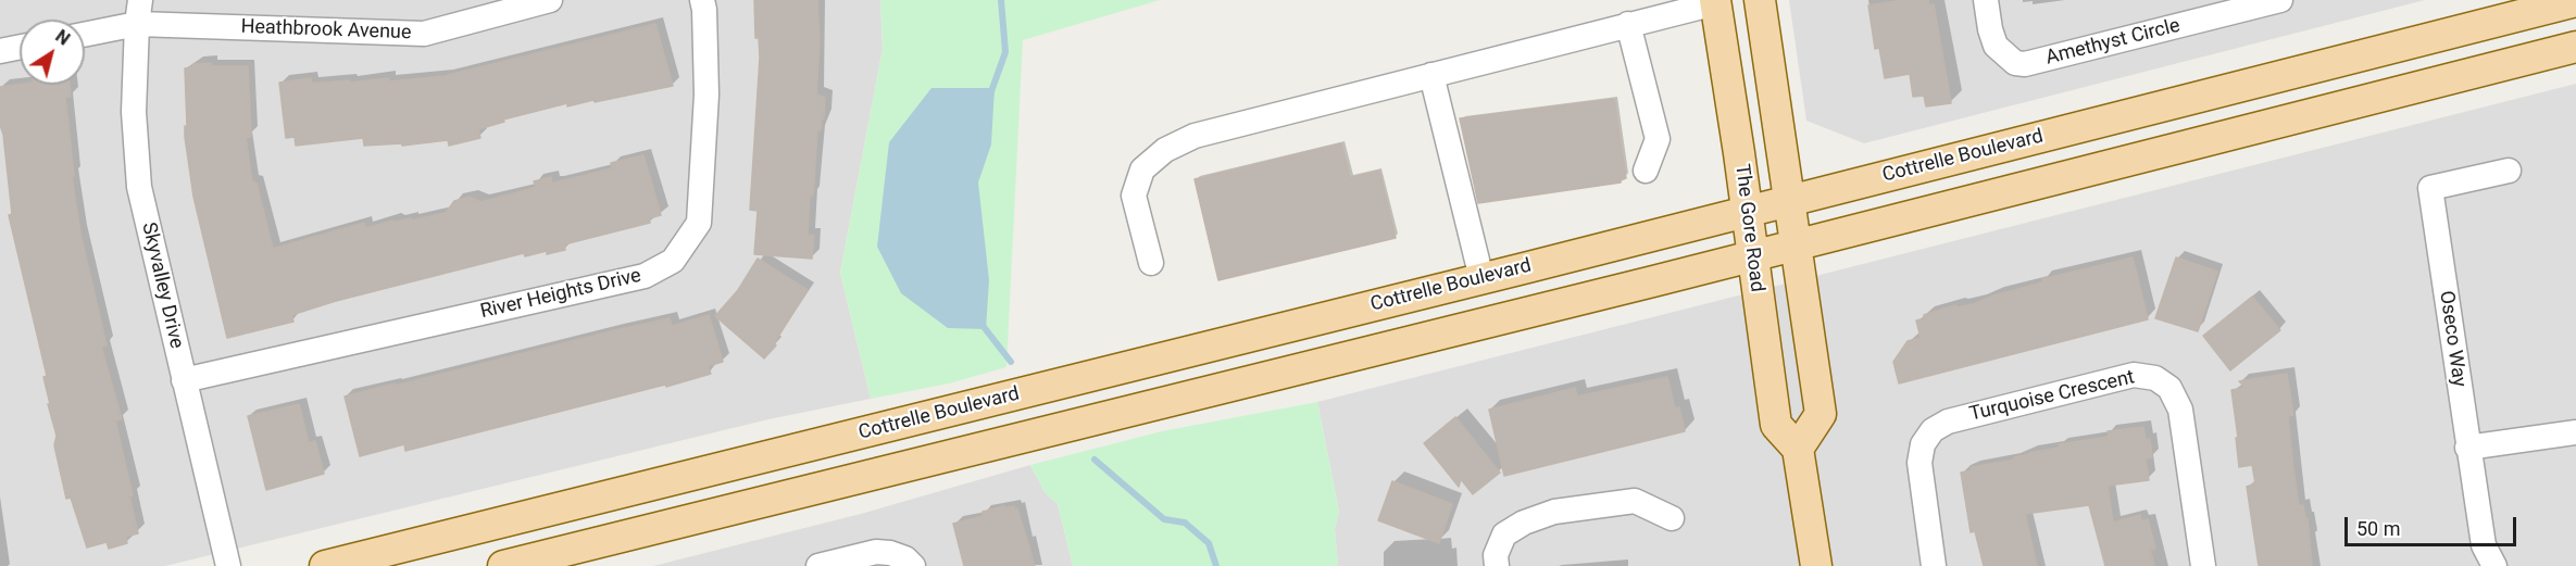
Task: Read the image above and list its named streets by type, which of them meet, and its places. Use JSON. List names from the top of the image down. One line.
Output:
{"streets":{"main road":["Cottrelle Boulevard","The Gore Road"],"street":["Heathbrook Avenue","Amethyst Circle","Skyvalley Drive","River Heights Drive","Oseco Way","Turquoise Crescent"]},"crossings":[["Heathbrook Avenue","Skyvalley Drive"],["Cottrelle Boulevard","The Gore Road"],["Skyvalley Drive","River Heights Drive"]],"scale_bar":"50 m","north":"top right"}
